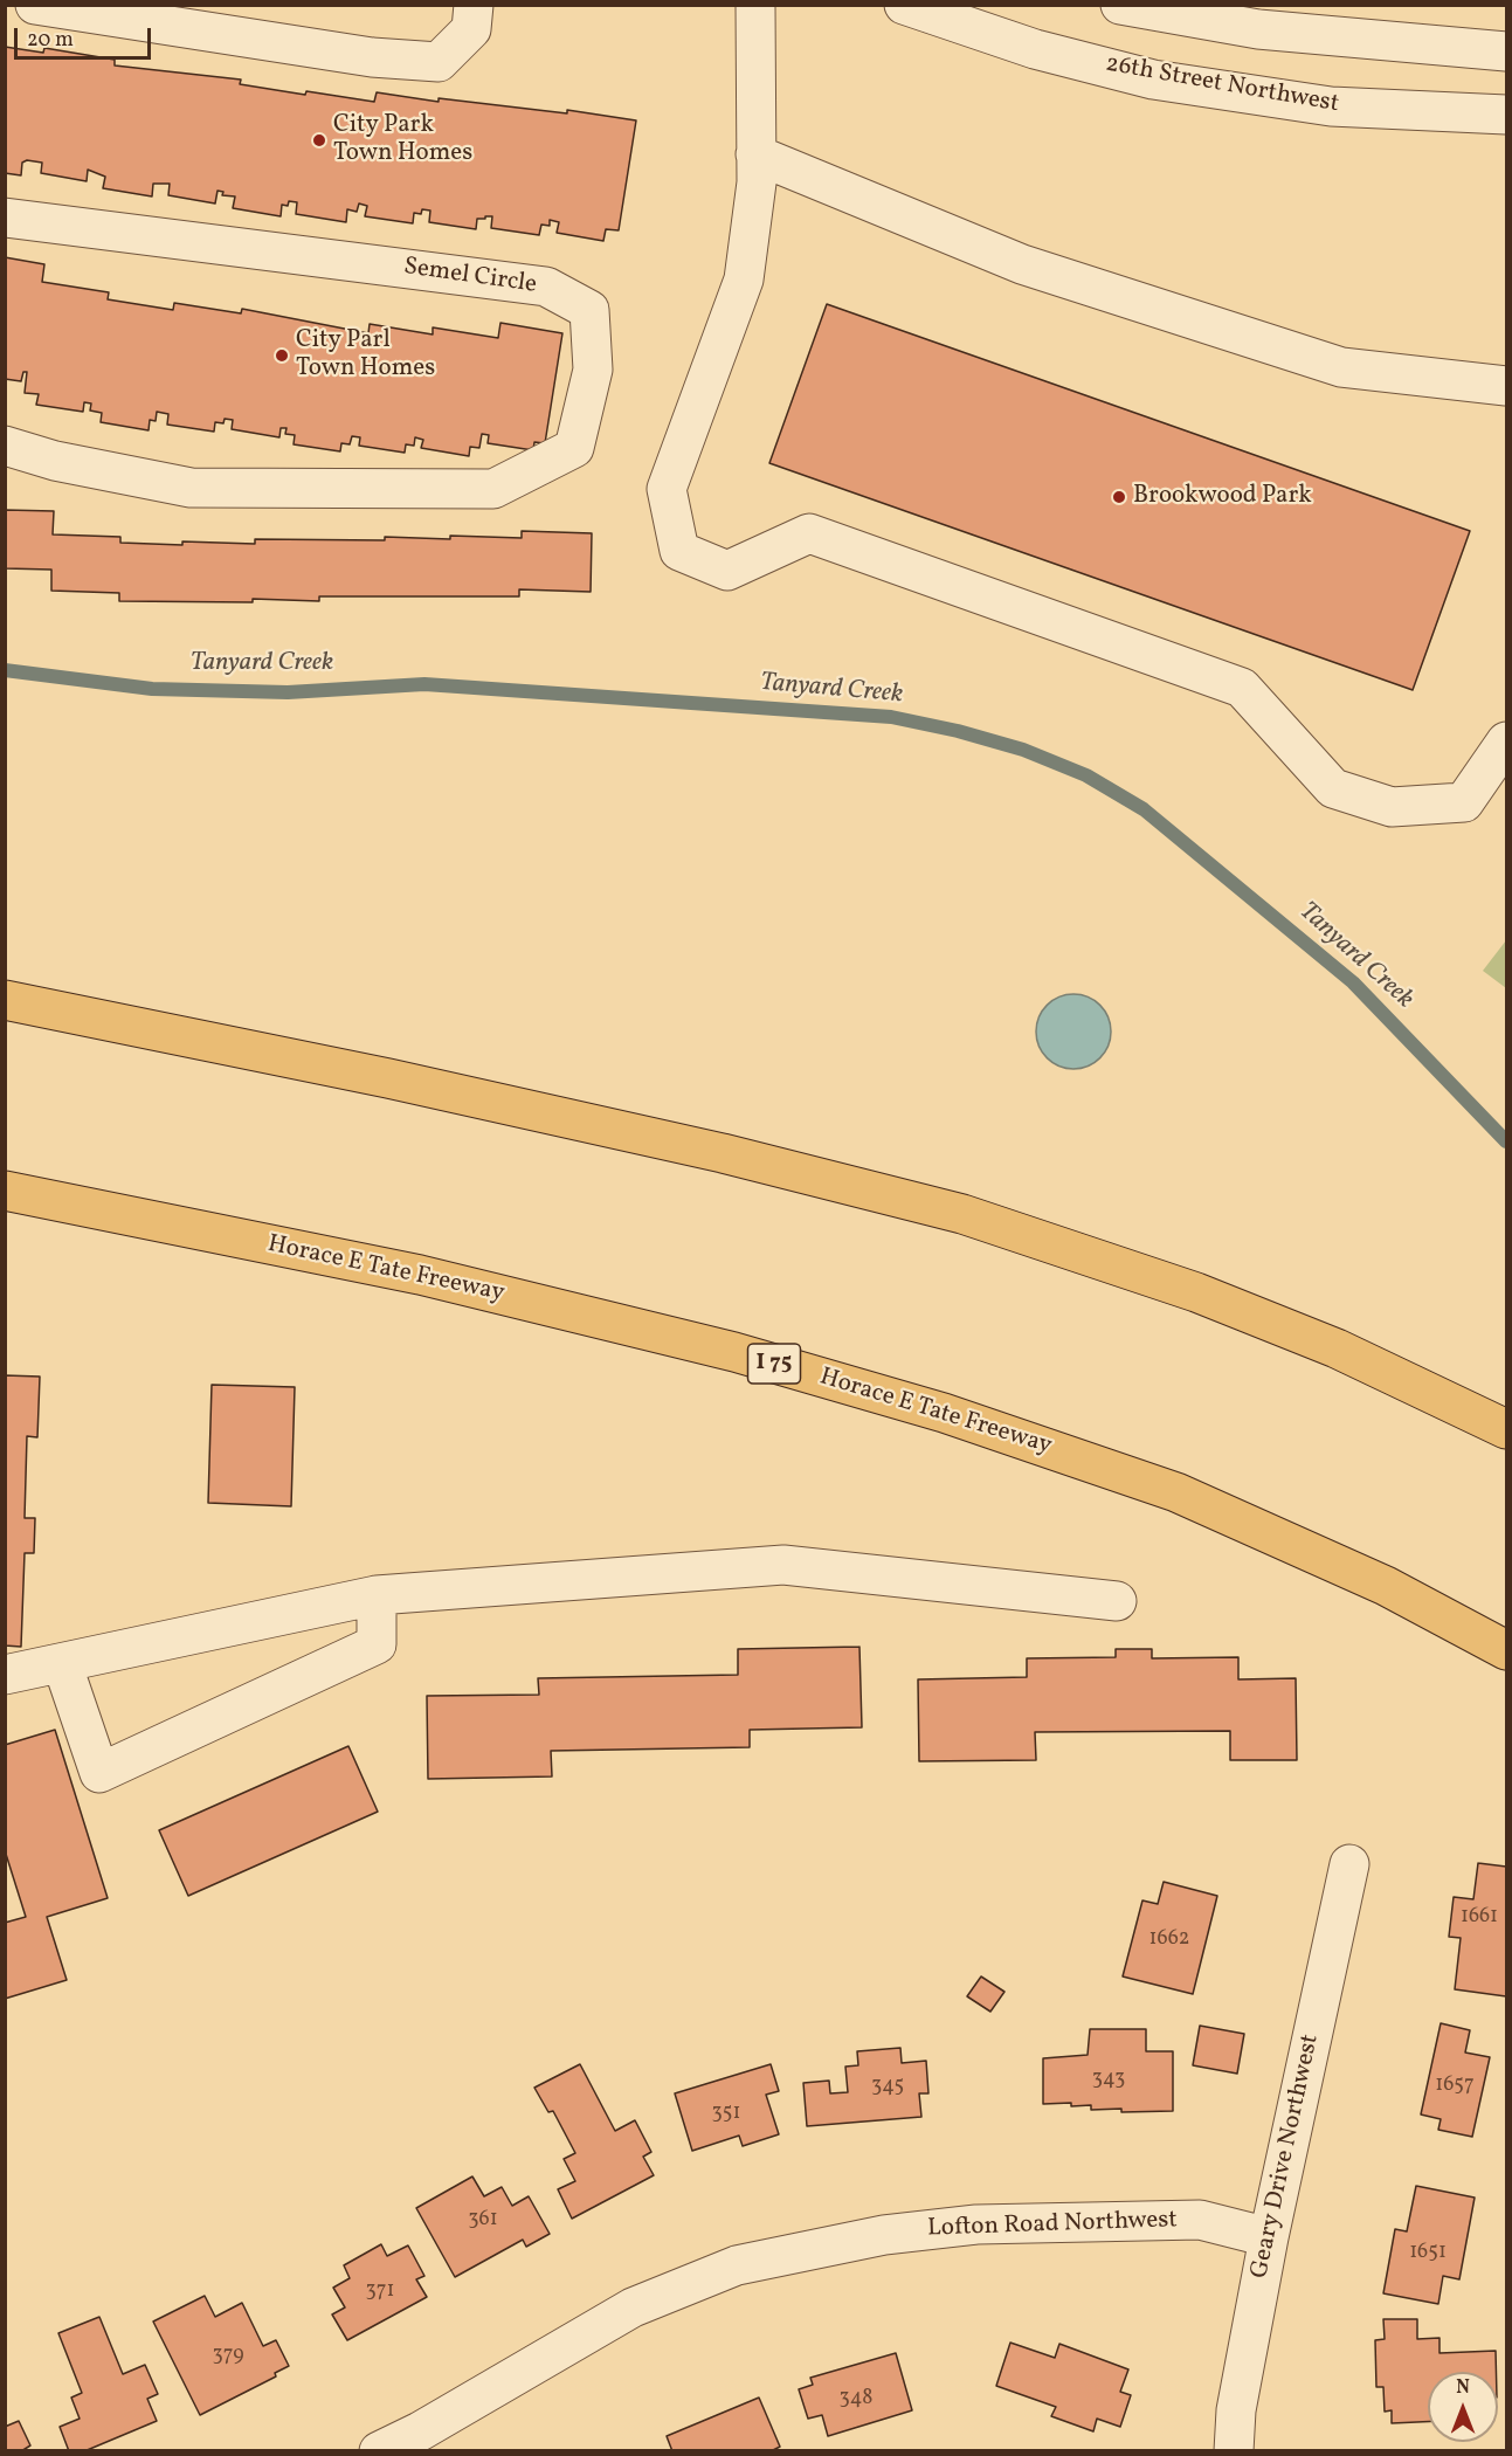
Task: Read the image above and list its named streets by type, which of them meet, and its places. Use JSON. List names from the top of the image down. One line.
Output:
{"streets":{"highway":["Horace E Tate Freeway","I 75"],"street":["26th Street Northwest","Semel Circle","Geary Drive Northwest","Lofton Road Northwest"]},"crossings":[["Geary Drive Northwest","Lofton Road Northwest"]],"water":["Tanyard Creek"],"places":["City Park Town Homes","City Parl Town Homes","Brookwood Park"],"house_numbers":["1661","1662","343","1657","345","351","361","1651","371","379","348"],"scale_bar":"20 m","north":"top"}
